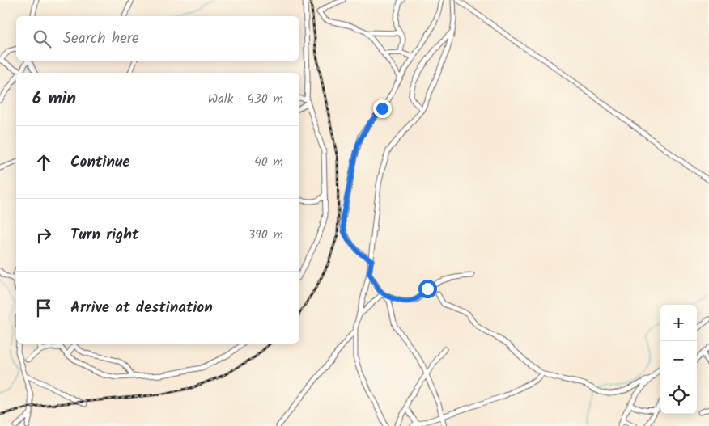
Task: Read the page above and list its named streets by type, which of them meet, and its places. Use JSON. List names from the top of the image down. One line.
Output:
{"page":{"search":"Search here","heading":["6 min","Walk · 430 m"],"list":[["Continue","40 m"],["Turn right","390 m"],"Arrive at destination"],"map_buttons":["+","−"]}}
